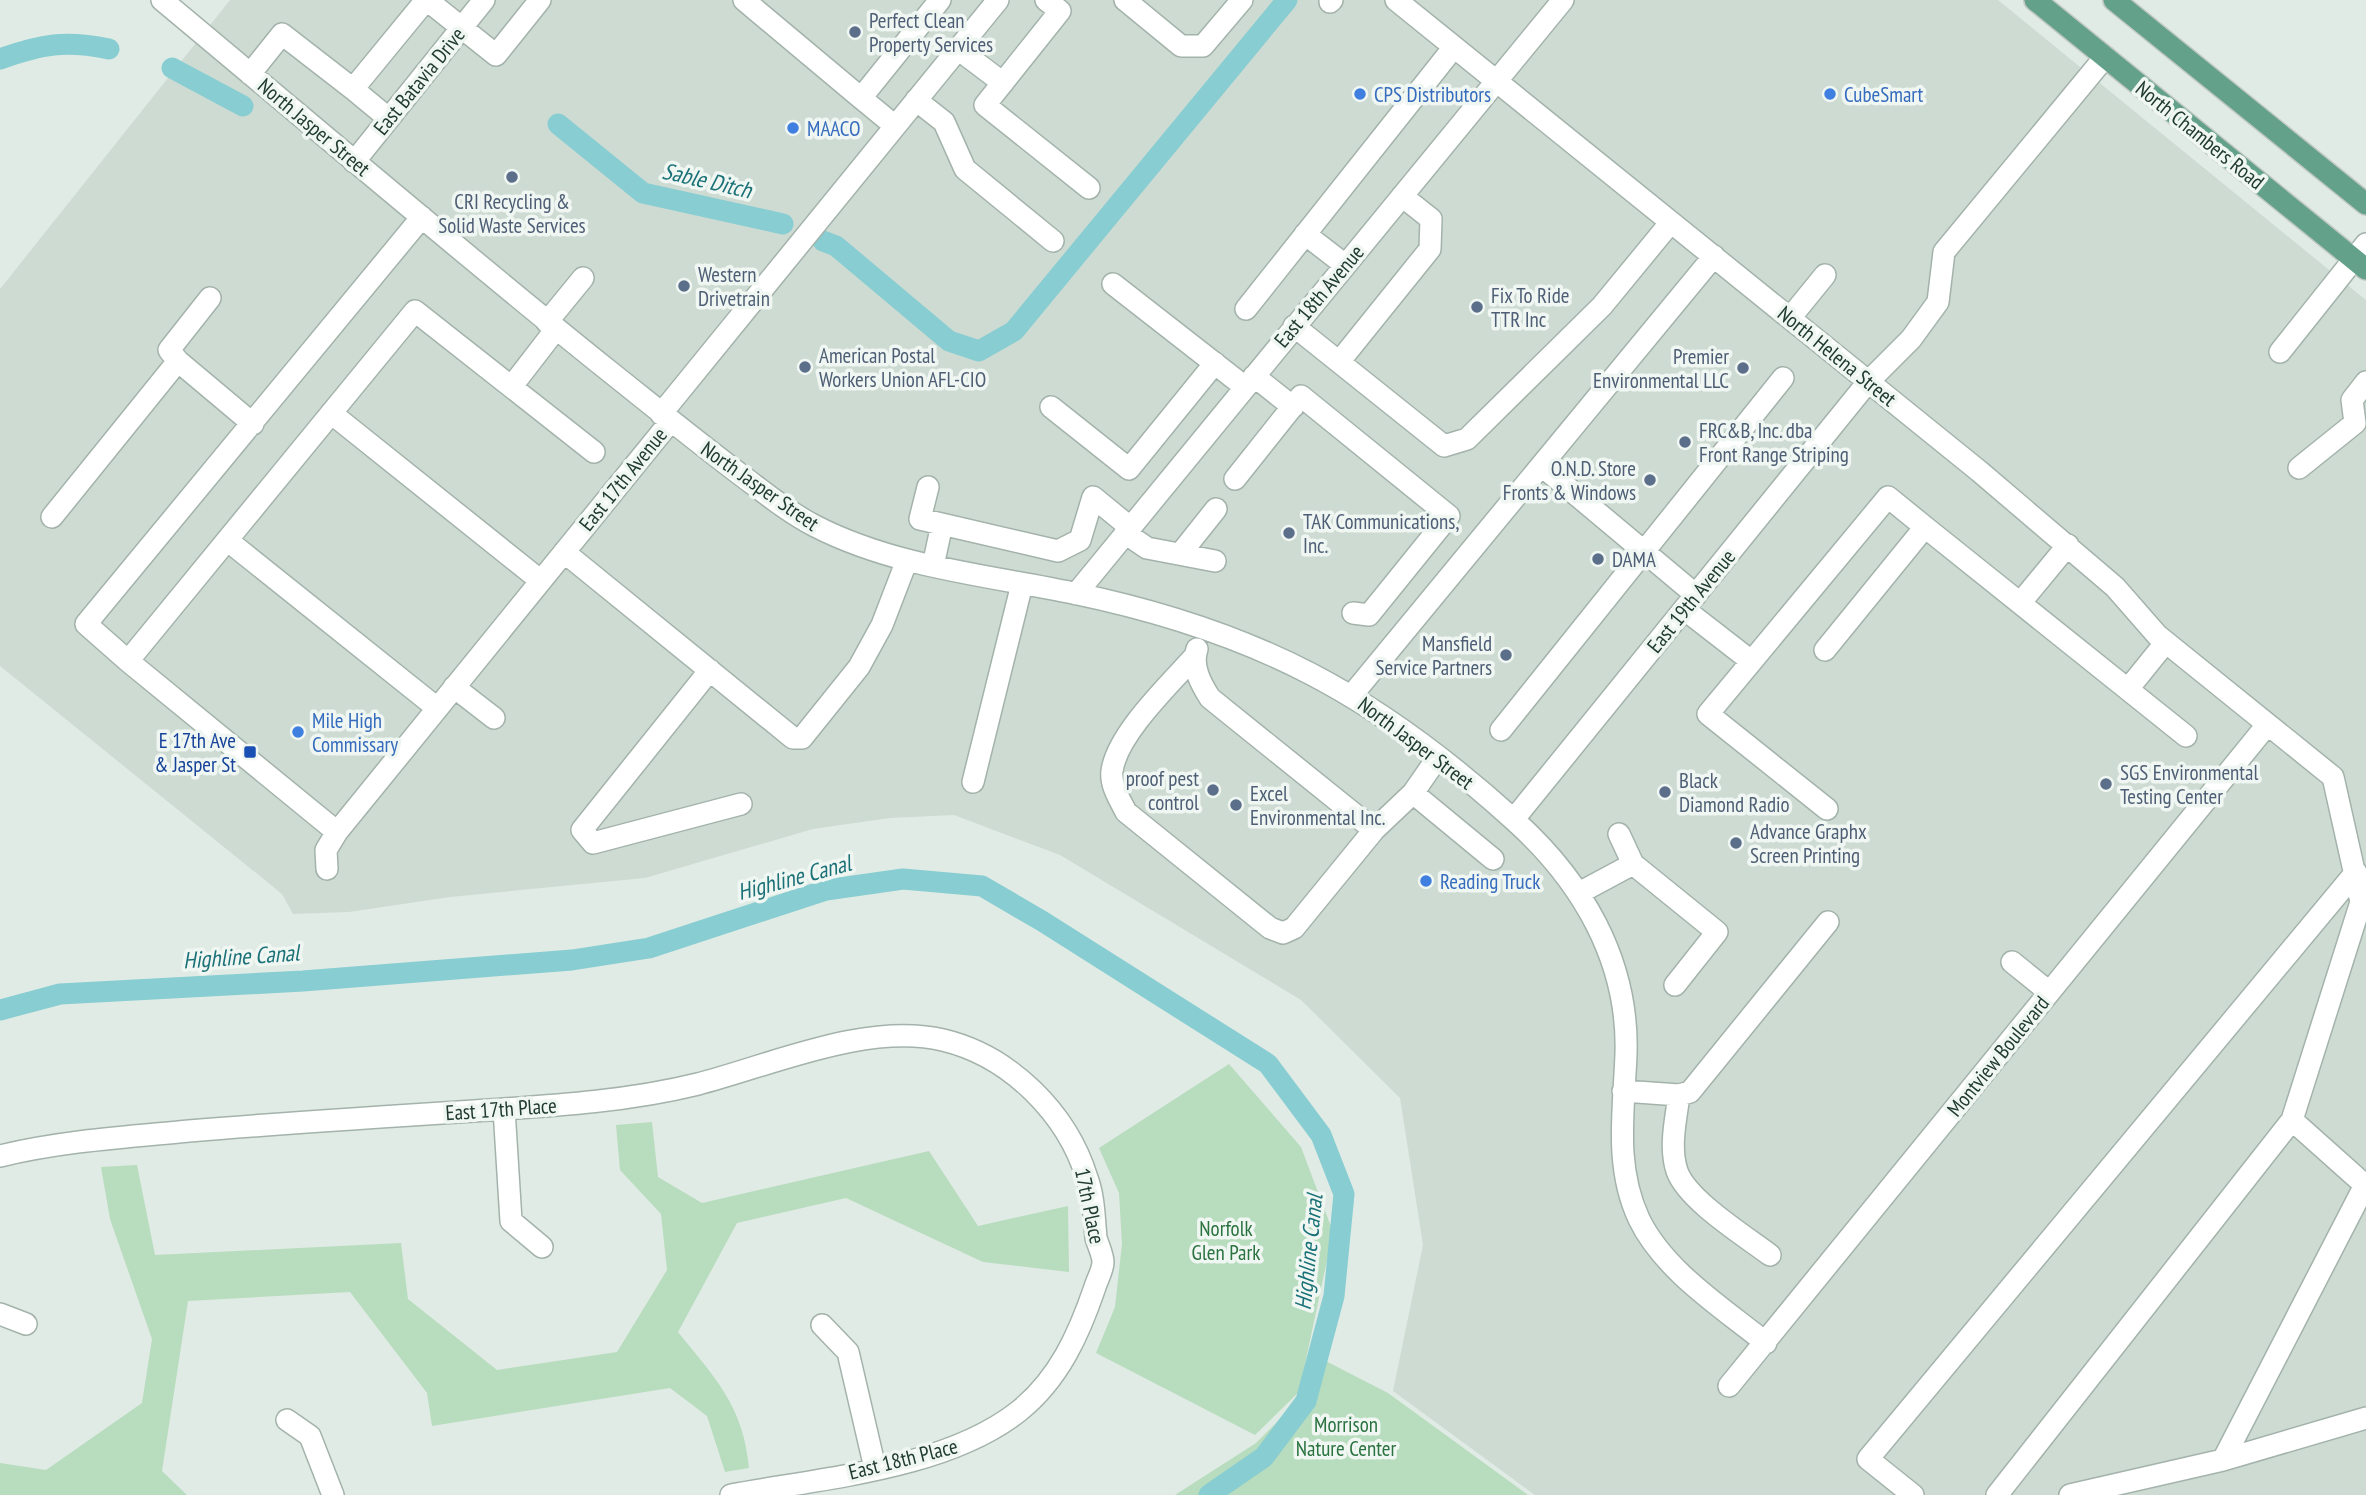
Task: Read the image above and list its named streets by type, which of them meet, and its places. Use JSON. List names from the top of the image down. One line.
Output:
{"streets":{"main road":["North Chambers Road"],"street":["East Batavia Drive","North Jasper Street","East 18th Avenue","North Helena Street","East 17th Avenue","East 19th Avenue","Montview Boulevard","East 17th Place","17th Place","East 18th Place"]},"crossings":[["East Batavia Drive","North Jasper Street"],["North Jasper Street","East 18th Avenue"],["North Jasper Street","East 17th Avenue"],["North Jasper Street","East 19th Avenue"],["North Jasper Street","Montview Boulevard"],["North Chambers Road","East 19th Avenue"],["East 18th Avenue","North Helena Street"],["North Helena Street","East 19th Avenue"],["North Helena Street","Montview Boulevard"],["East 17th Place","17th Place"],["17th Place","East 18th Place"]],"water":["Sable Ditch","Highline Canal"],"parks":["Norfolk Glen Park","Morrison Nature Center"],"places":{"other":["Perfect Clean Property Services","CPS Distributors","CubeSmart","MAACO","CRI Recycling & Solid Waste Services","Western Drivetrain","Fix To Ride TTR Inc","American Postal Workers Union AFL-CIO","Premier Environmental LLC","FRC&B, Inc. dba Front Range Striping","O.N.D. Store Fronts & Windows","TAK Communications, Inc.","DAMA","Mansfield Service Partners","Mile High Commissary","SGS Environmental Testing Center","proof pest control","Black Diamond Radio","Excel Environmental Inc.","Advance Graphx Screen Printing","Reading Truck"],"transit":["E 17th Ave & Jasper St"]}}
